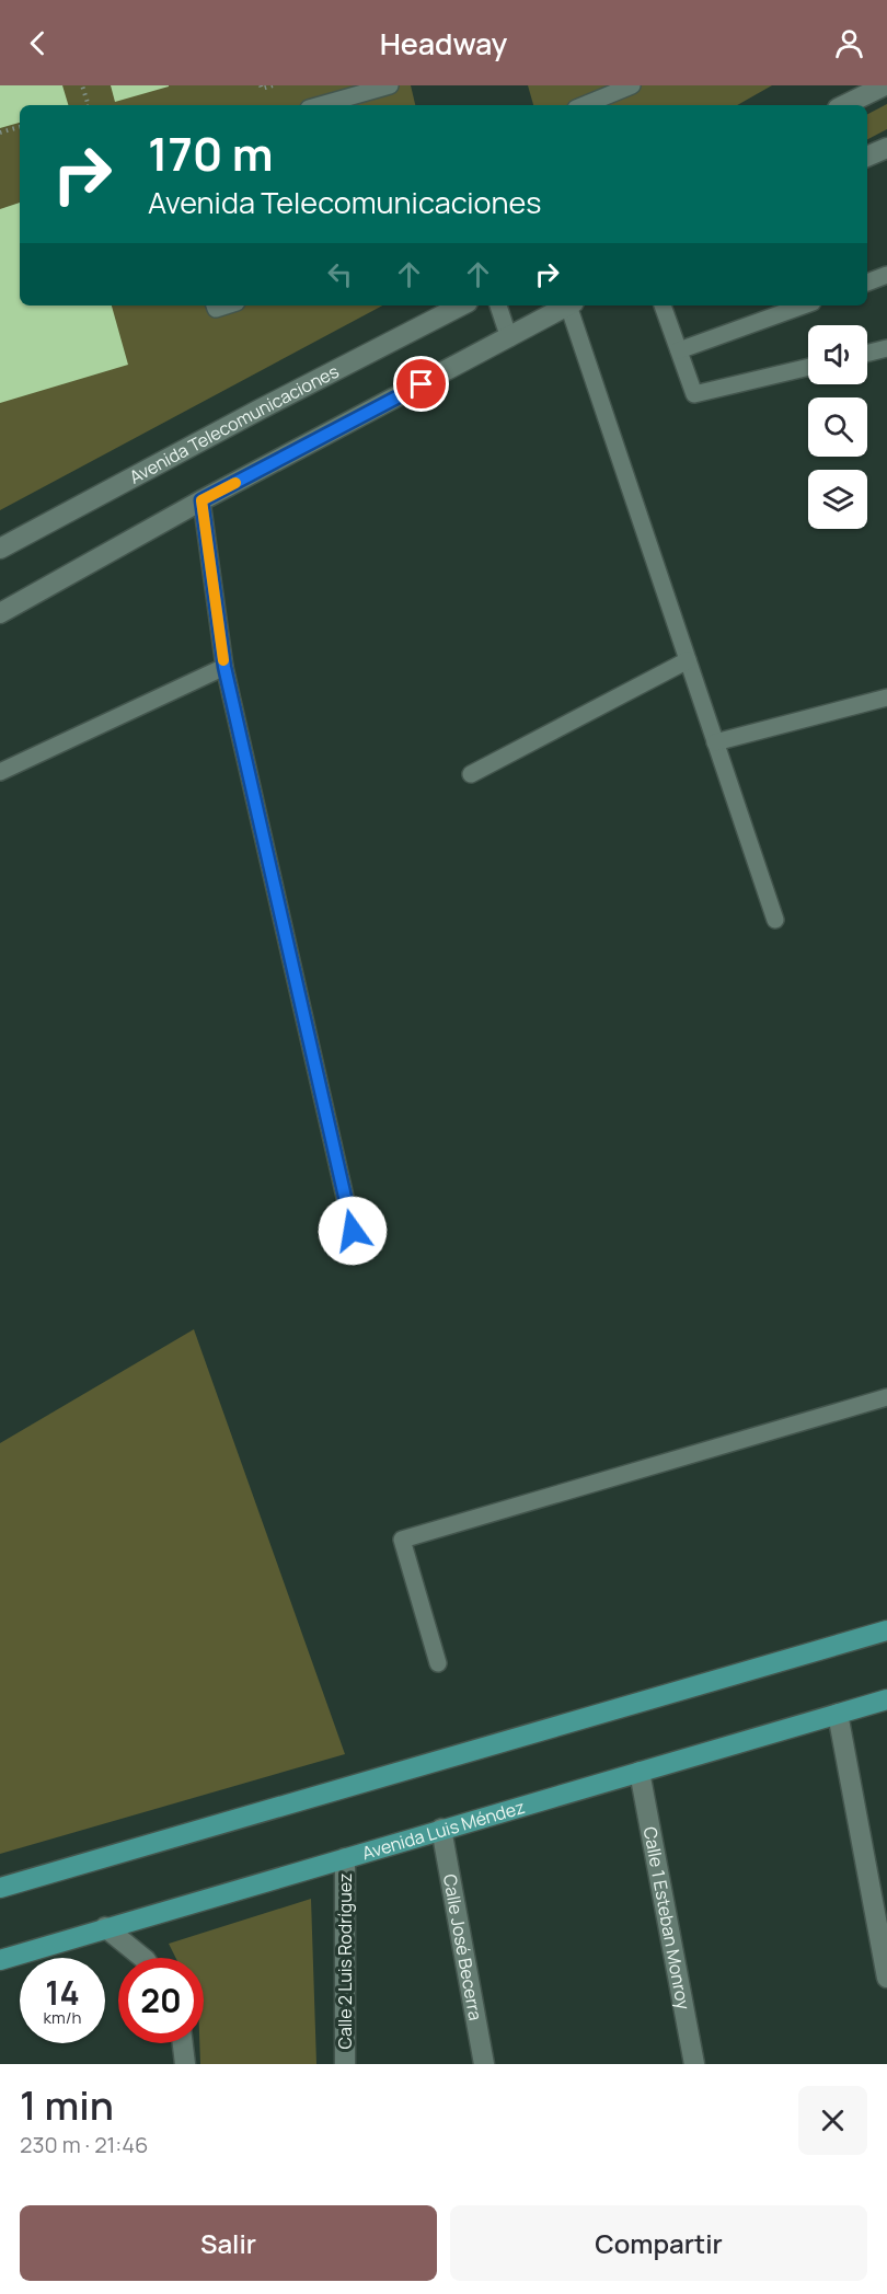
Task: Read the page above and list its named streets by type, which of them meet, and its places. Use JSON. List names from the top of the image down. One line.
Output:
{"streets":{"main road":["Avenida Luis Méndez"],"street":["Avenida Telecomunicaciones","Calle 1 Esteban Monroy","Calle José Becerra","Calle 2 Luis Rodríguez"]},"crossings":[["Avenida Luis Méndez","Calle 1 Esteban Monroy"],["Avenida Luis Méndez","Calle José Becerra"],["Avenida Luis Méndez","Calle 2 Luis Rodríguez"]],"page":{"header":"Headway","turn":["170 m","Avenida Telecomunicaciones"],"speed":"14 km/h","limit":"20","heading":["1 min","230 m · 21:46"],"buttons":["Salir","Compartir"]}}
